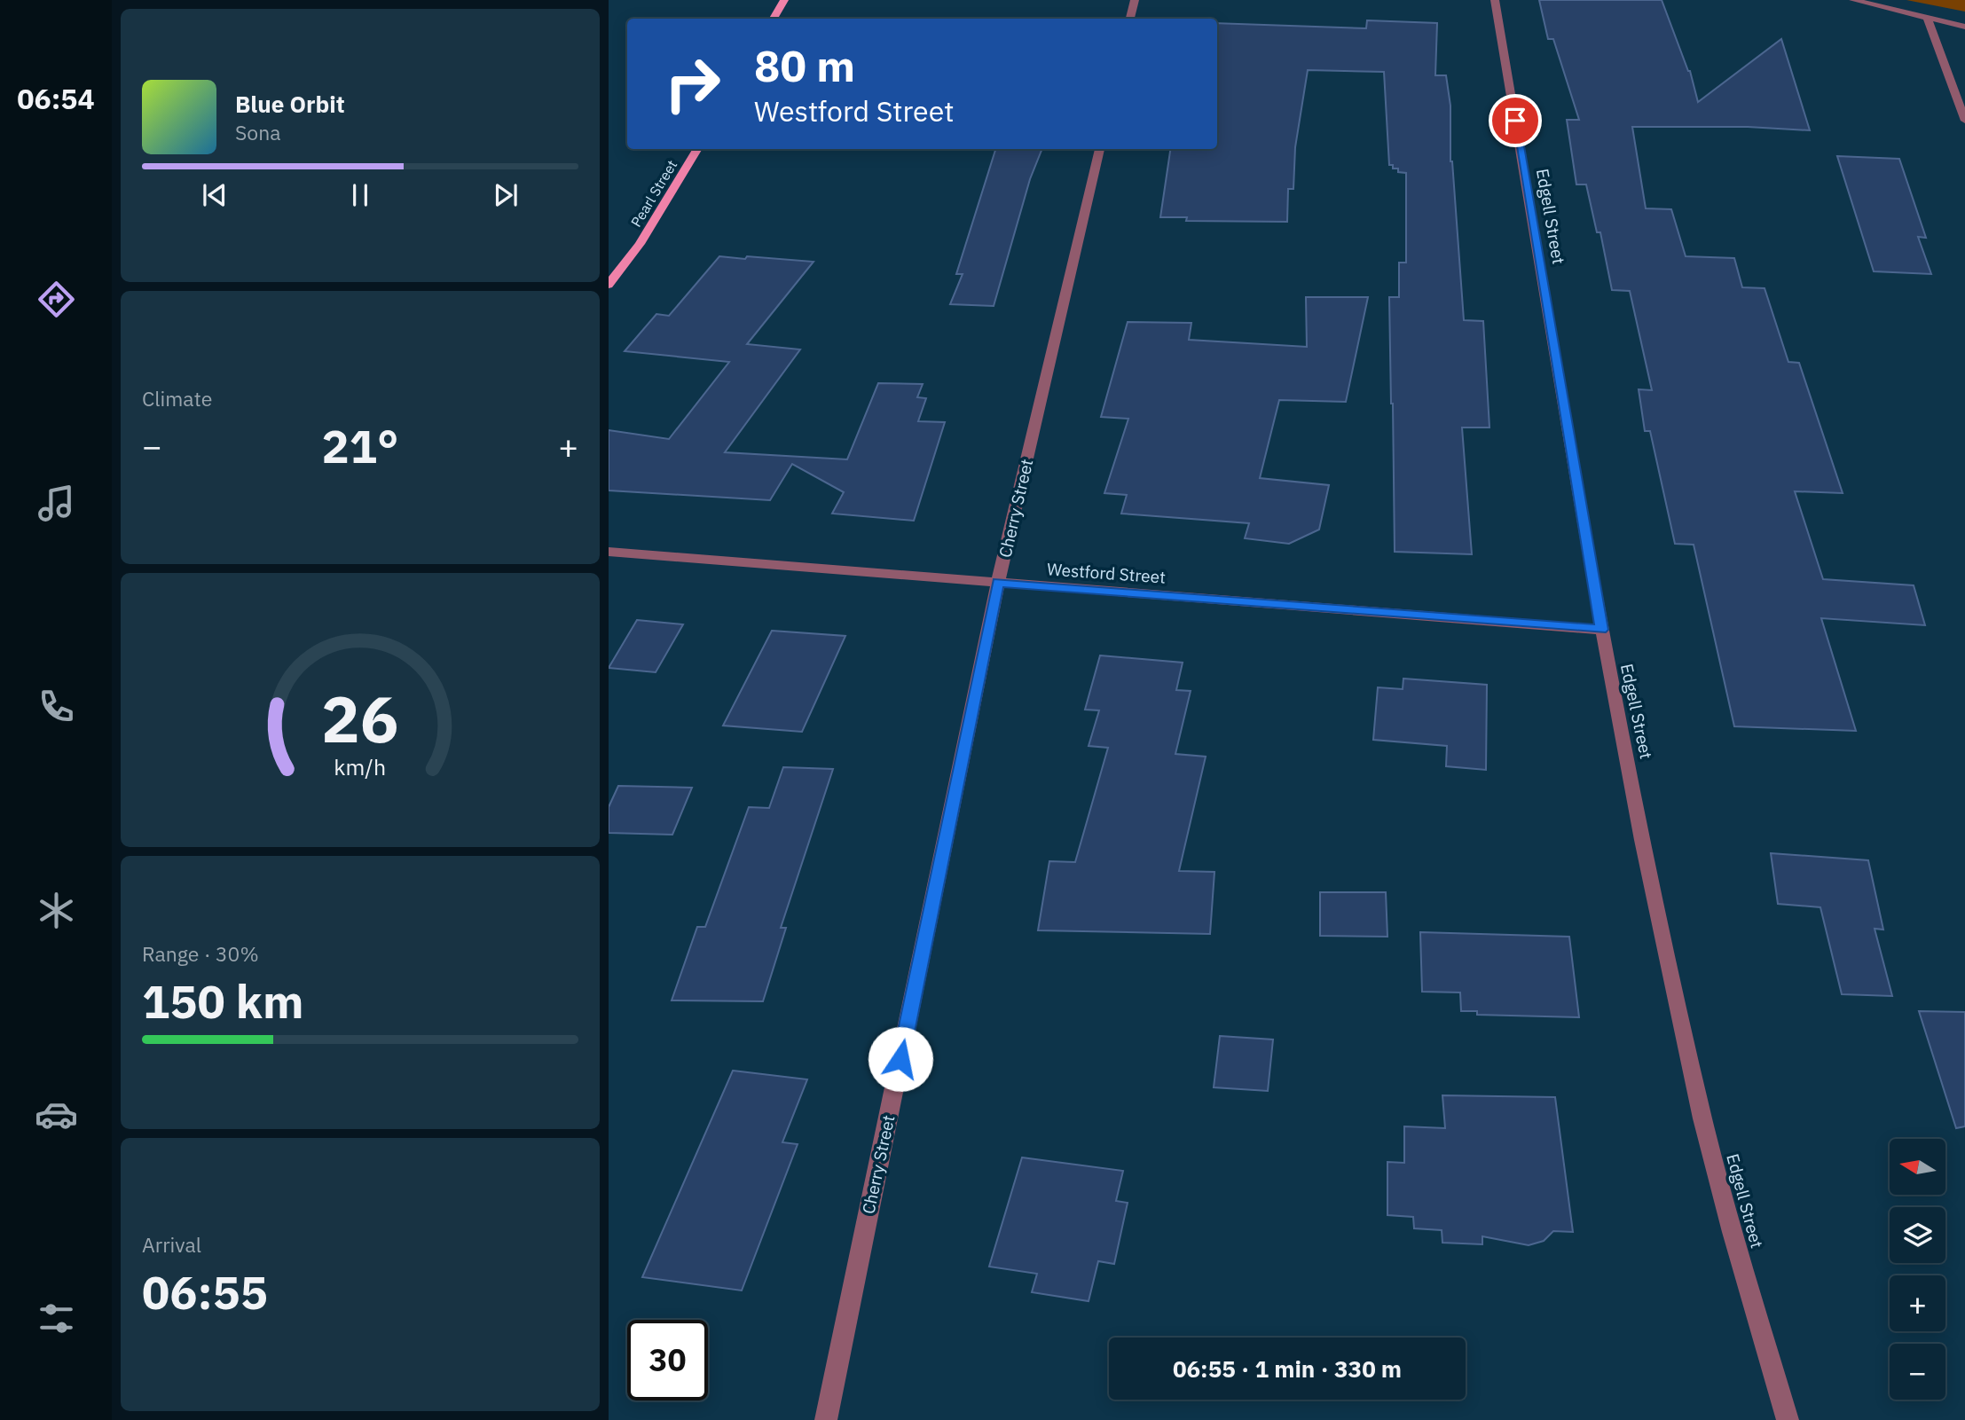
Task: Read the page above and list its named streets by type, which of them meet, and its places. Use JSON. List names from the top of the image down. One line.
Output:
{"streets":{"main road":["Pearl Street"],"street":["Edgell Street","Cherry Street","Westford Street"]},"crossings":[["Edgell Street","Westford Street"],["Cherry Street","Westford Street"]],"north":"left","page":{"tabs":"06:54","turn":["80 m","Westford Street"],"song":["Blue Orbit","Sona"],"tile":["Climate",["Range · 30%","150 km"],["Arrival","06:55"]],"heat":["−","21°","+"],"map_buttons":["+","−"],"limit":"30","trip":"06:55 · 1 min · 330 m","gauge":["26","km/h"]}}
